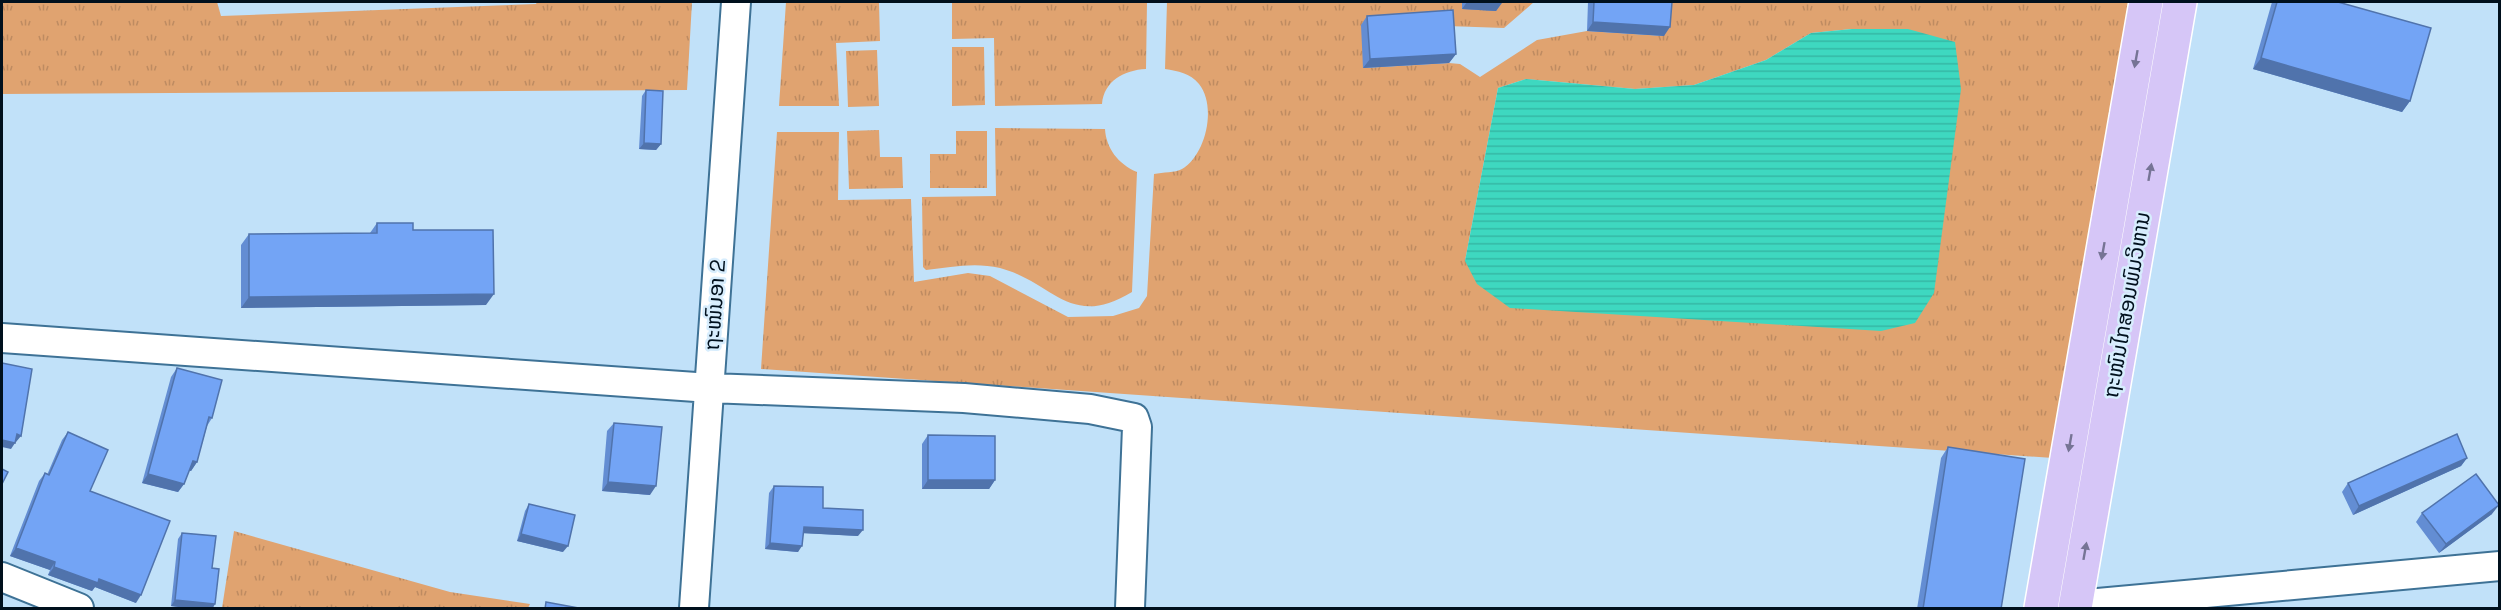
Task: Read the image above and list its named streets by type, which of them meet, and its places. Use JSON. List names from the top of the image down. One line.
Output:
{"streets":{"highway":["ຖະໜົນໄກສອນພົມວິຫານ"],"street":["ຖະໜົນອາ 2"]}}
